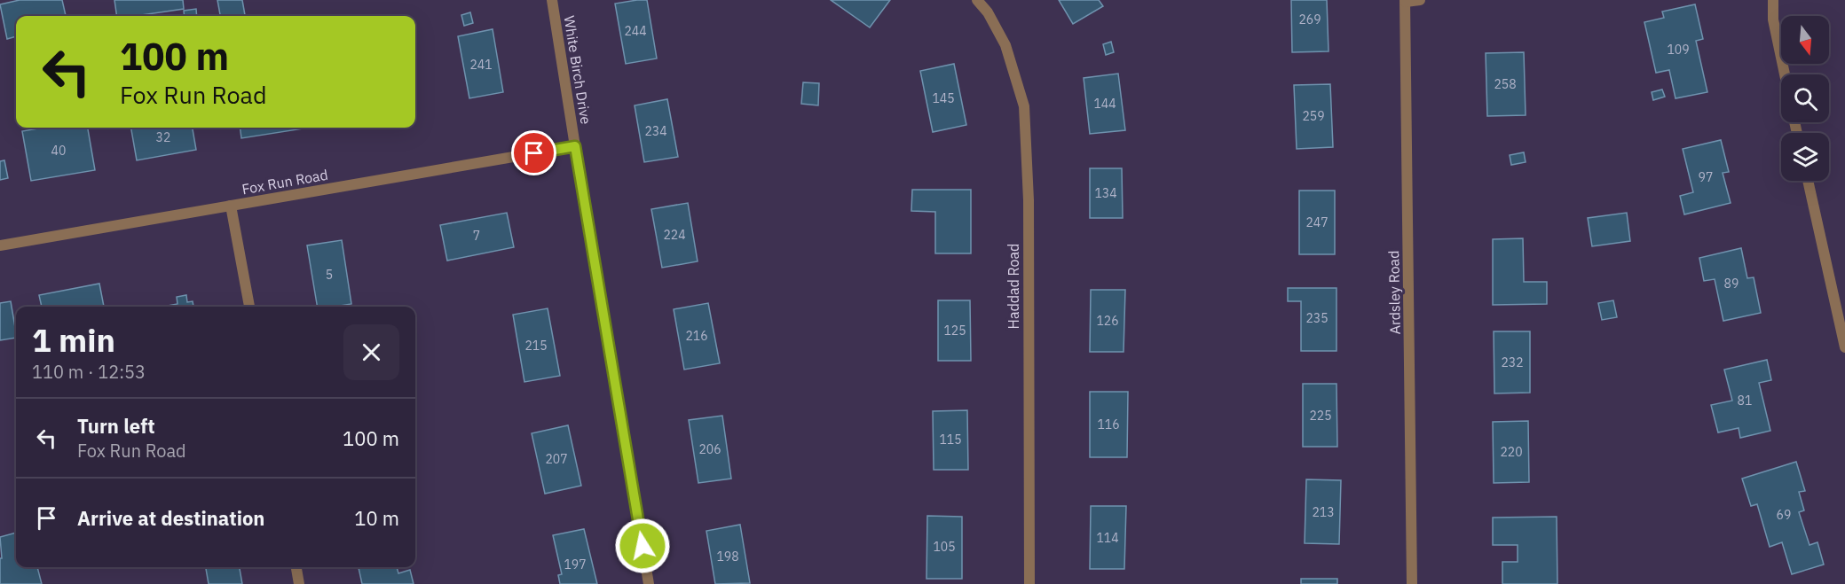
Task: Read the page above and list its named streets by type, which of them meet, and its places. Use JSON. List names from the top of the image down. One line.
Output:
{"streets":{"street":["White Birch Drive","Fox Run Road","Haddad Road","Ardsley Road"]},"crossings":[["White Birch Drive","Fox Run Road"]],"house_numbers":["269","244","109","241","258","145","144","259","234","32","40","97","134","247","224","7","5","89","235","126","125","216","215","232","81","225","116","115","206","220","207","213","69","114","105","198","197"],"north":"bottom","page":{"turn":["100 m","Fox Run Road"],"heading":["1 min","110 m · 12:53"],"list":[{"name":"Turn left","note":"Fox Run Road","value":"100 m"},{"name":"Arrive at destination","value":"10 m"}]}}
